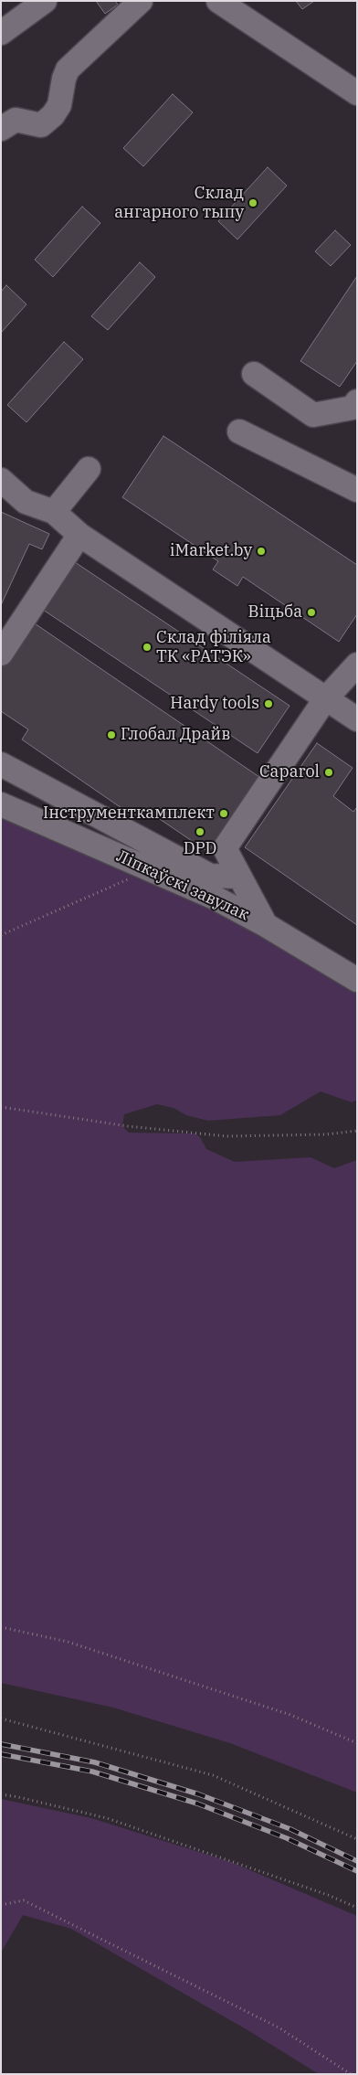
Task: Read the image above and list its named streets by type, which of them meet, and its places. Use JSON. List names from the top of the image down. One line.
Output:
{"streets":{"street":["Ліпкаўскі завулак"]},"places":["Склад ангарного тыпу","iMarket.by","Віцьба","Склад філіяла ТК «РАТЭК»","Hardy tools","Глобал Драйв","Caparol","Інструменткамплект","DPD"]}
